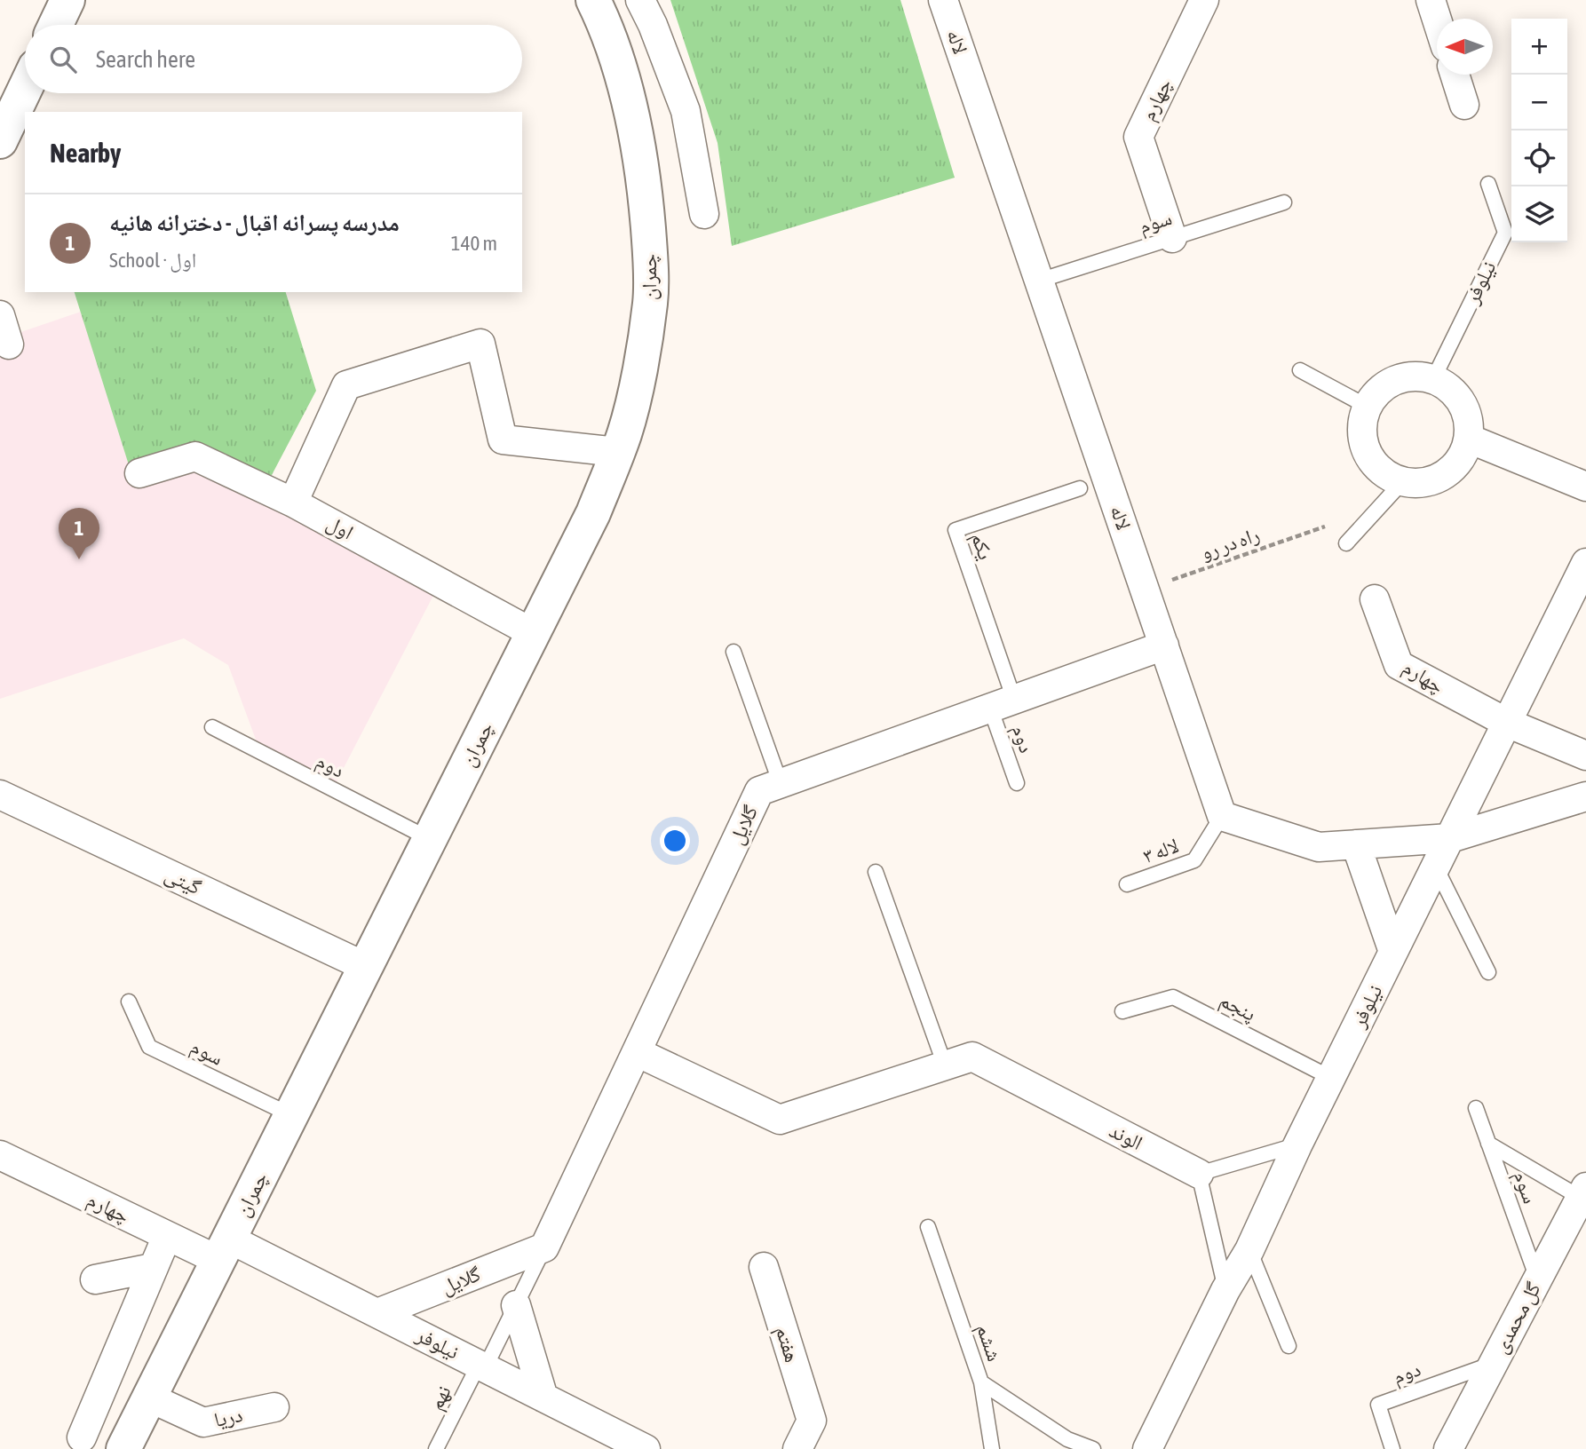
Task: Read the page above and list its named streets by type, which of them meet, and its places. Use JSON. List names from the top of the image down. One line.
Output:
{"streets":{"main road":["چمران"],"street":["لاله","چهارم","نیلوفر","اول","گلایل","گیتی","الوند","گل محمدی","هفتم","دریا"],"lane":["سوم","یکم","دوم","لاله ۳","پنجم","ششم","نهم"],"path":["راه در رو"]},"crossings":[["لاله","سوم"],["لاله","راه در رو"],["لاله","گلایل"],["لاله","لاله ۳"],["چهارم","سوم"],["چهارم","چمران"],["چهارم","نیلوفر"],["سوم","چمران"],["سوم","گل محمدی"],["چمران","نیلوفر"],["چمران","اول"],["چمران","دوم"],["چمران","گیتی"],["چمران","دریا"],["نیلوفر","گلایل"],["نیلوفر","پنجم"],["نیلوفر","نهم"],["یکم","دوم"],["یکم","گلایل"],["دوم","گلایل"],["دوم","گل محمدی"],["گلایل","الوند"],["گلایل","نهم"]],"north":"left","page":{"map_buttons":["+","−"],"search":"Search here","heading":"Nearby","list":[{"mark":"1","name":"مدرسه پسرانه اقبال - دخترانه هانیه","note":"School · اول","value":"140 m"}],"pins":"1"}}
